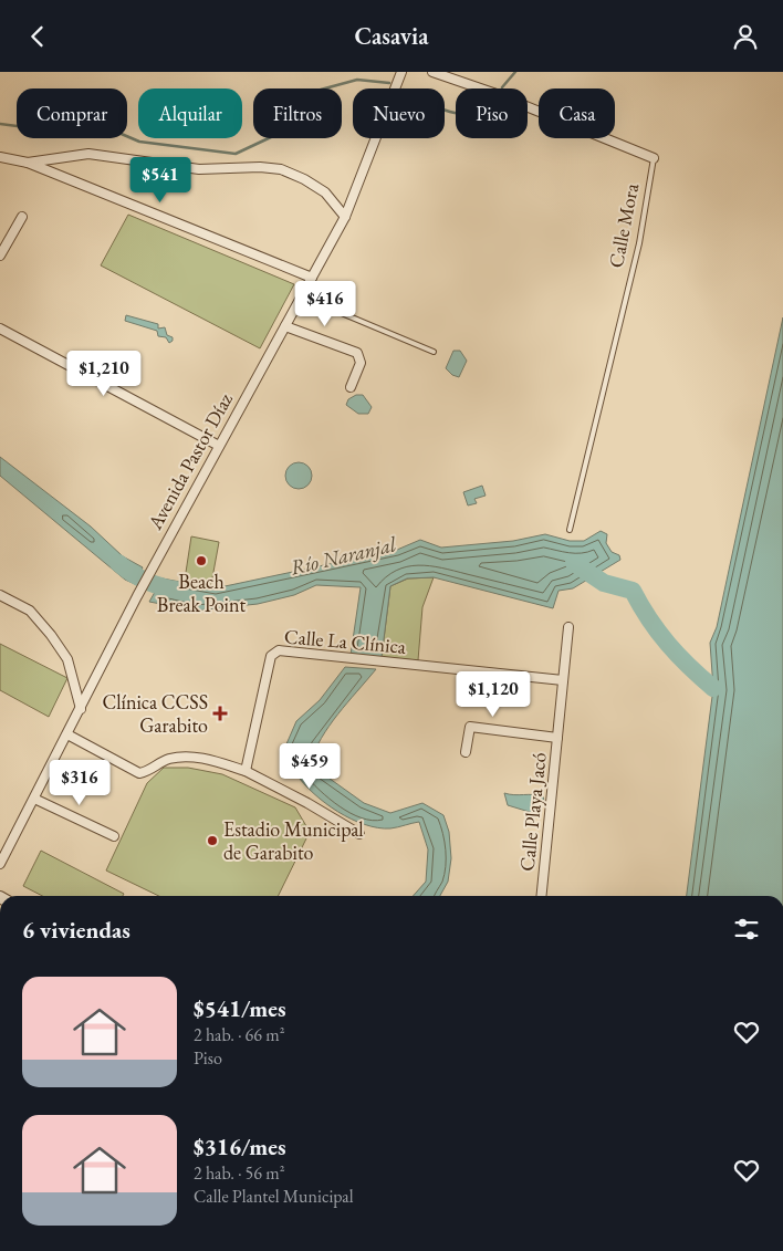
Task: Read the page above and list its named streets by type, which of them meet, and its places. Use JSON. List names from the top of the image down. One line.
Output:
{"streets":{"street":["Calle Mora","Avenida Pastor Díaz","Calle La Clínica","Calle Playa Jacó"]},"crossings":[["Calle La Clínica","Calle Playa Jacó"]],"water":["Río Naranjal"],"places":{"other":["Beach Break Point","Estadio Municipal de Garabito"],"health":["Clínica CCSS Garabito"]},"page":{"header":"Casavia","chip":["Comprar","Alquilar","Filtros","Nuevo","Piso","Casa"],"price":["$541","$416","$1,210","$1,120","$459","$316"],"heading":"6 viviendas","list":[{"name":"$541/mes","note":"2 hab. · 66 m² · Piso"},{"name":"$316/mes","note":"2 hab. · 56 m² · Calle Plantel Municipal"}]}}
